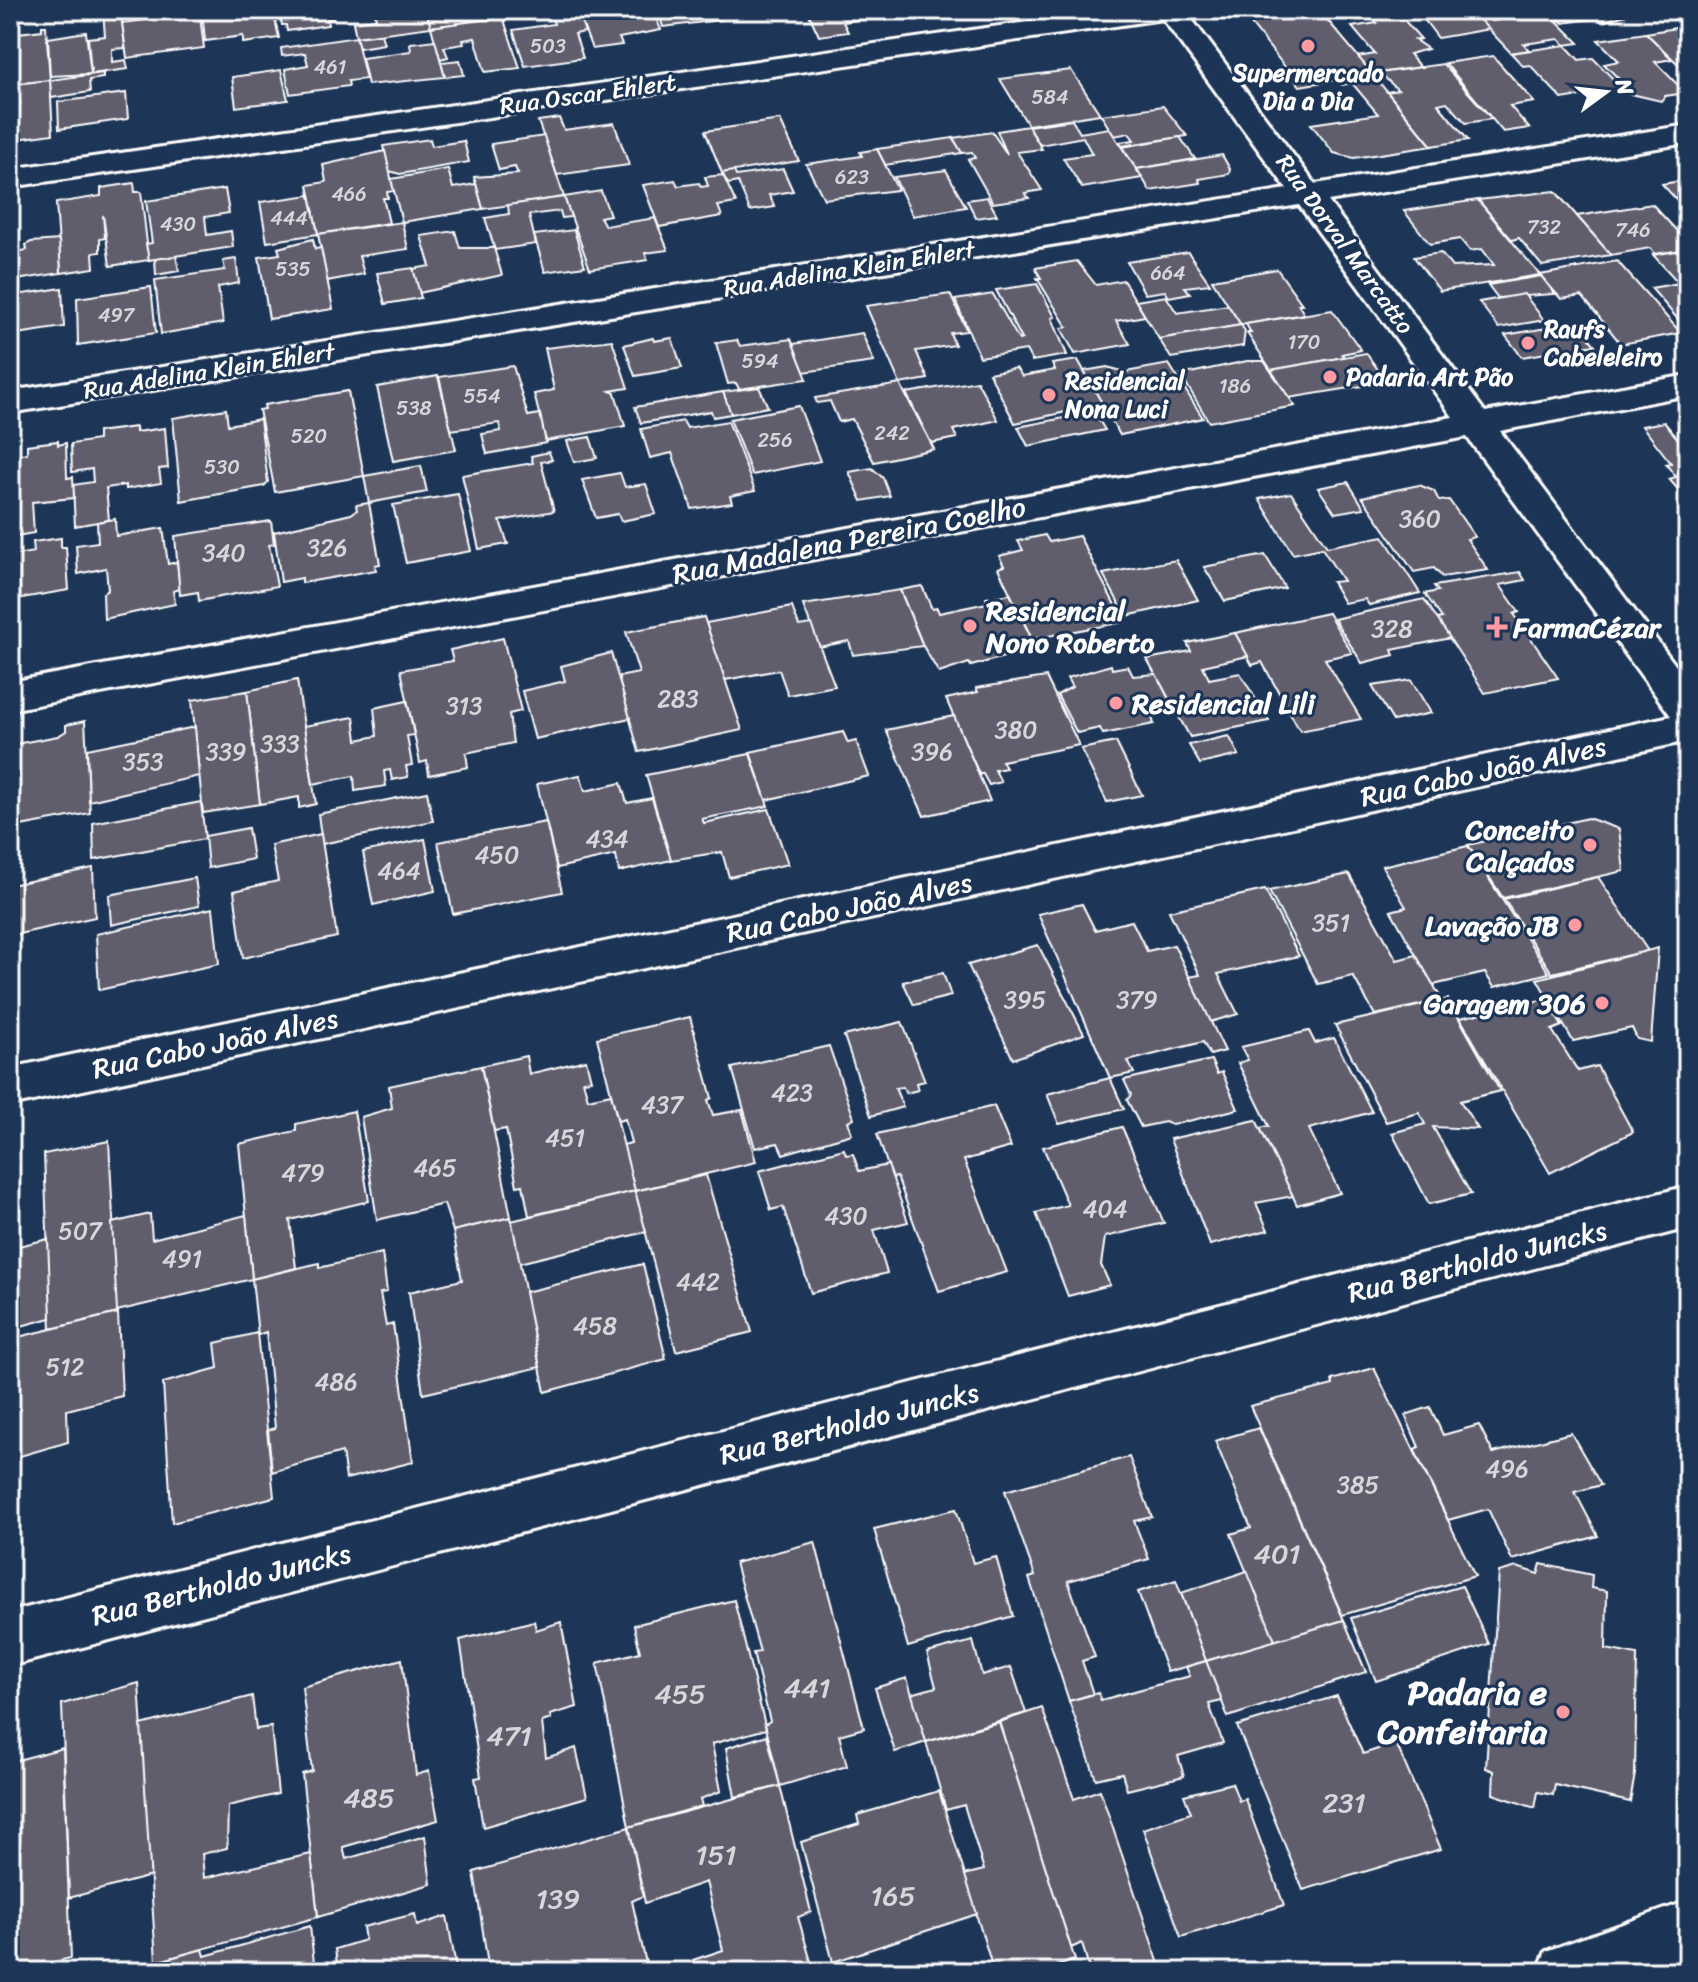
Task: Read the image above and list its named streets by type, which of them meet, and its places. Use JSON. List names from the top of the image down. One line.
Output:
{"streets":{"street":["Rua Oscar Ehlert","Rua Dorval Marcatto","Rua Adelina Klein Ehlert","Rua Madalena Pereira Coelho","Rua Cabo João Alves","Rua Bertholdo Juncks"]},"crossings":[["Rua Oscar Ehlert","Rua Dorval Marcatto"],["Rua Dorval Marcatto","Rua Adelina Klein Ehlert"],["Rua Dorval Marcatto","Rua Madalena Pereira Coelho"]],"places":{"other":["Supermercado Dia a Dia","Raufs Cabeleleiro","Padaria Art Pão","Residencial Nona Luci","Residencial Nono Roberto","Residencial Lili","Conceito Calçados","Lavação JB","Garagem 306","Padaria e Confeitaria"],"health":["FarmaCézar"]},"house_numbers":["503","461","584","623","466","444","430","732","746","535","664","497","170","594","186","554","538","242","520","256","530","360","326","340","328","283","313","380","333","339","396","353","434","450","464","351","395","379","423","437","451","465","479","404","430","507","491","442","458","512","486","496","385","401","441","455","471","485","231","151","165","139"],"north":"right"}
